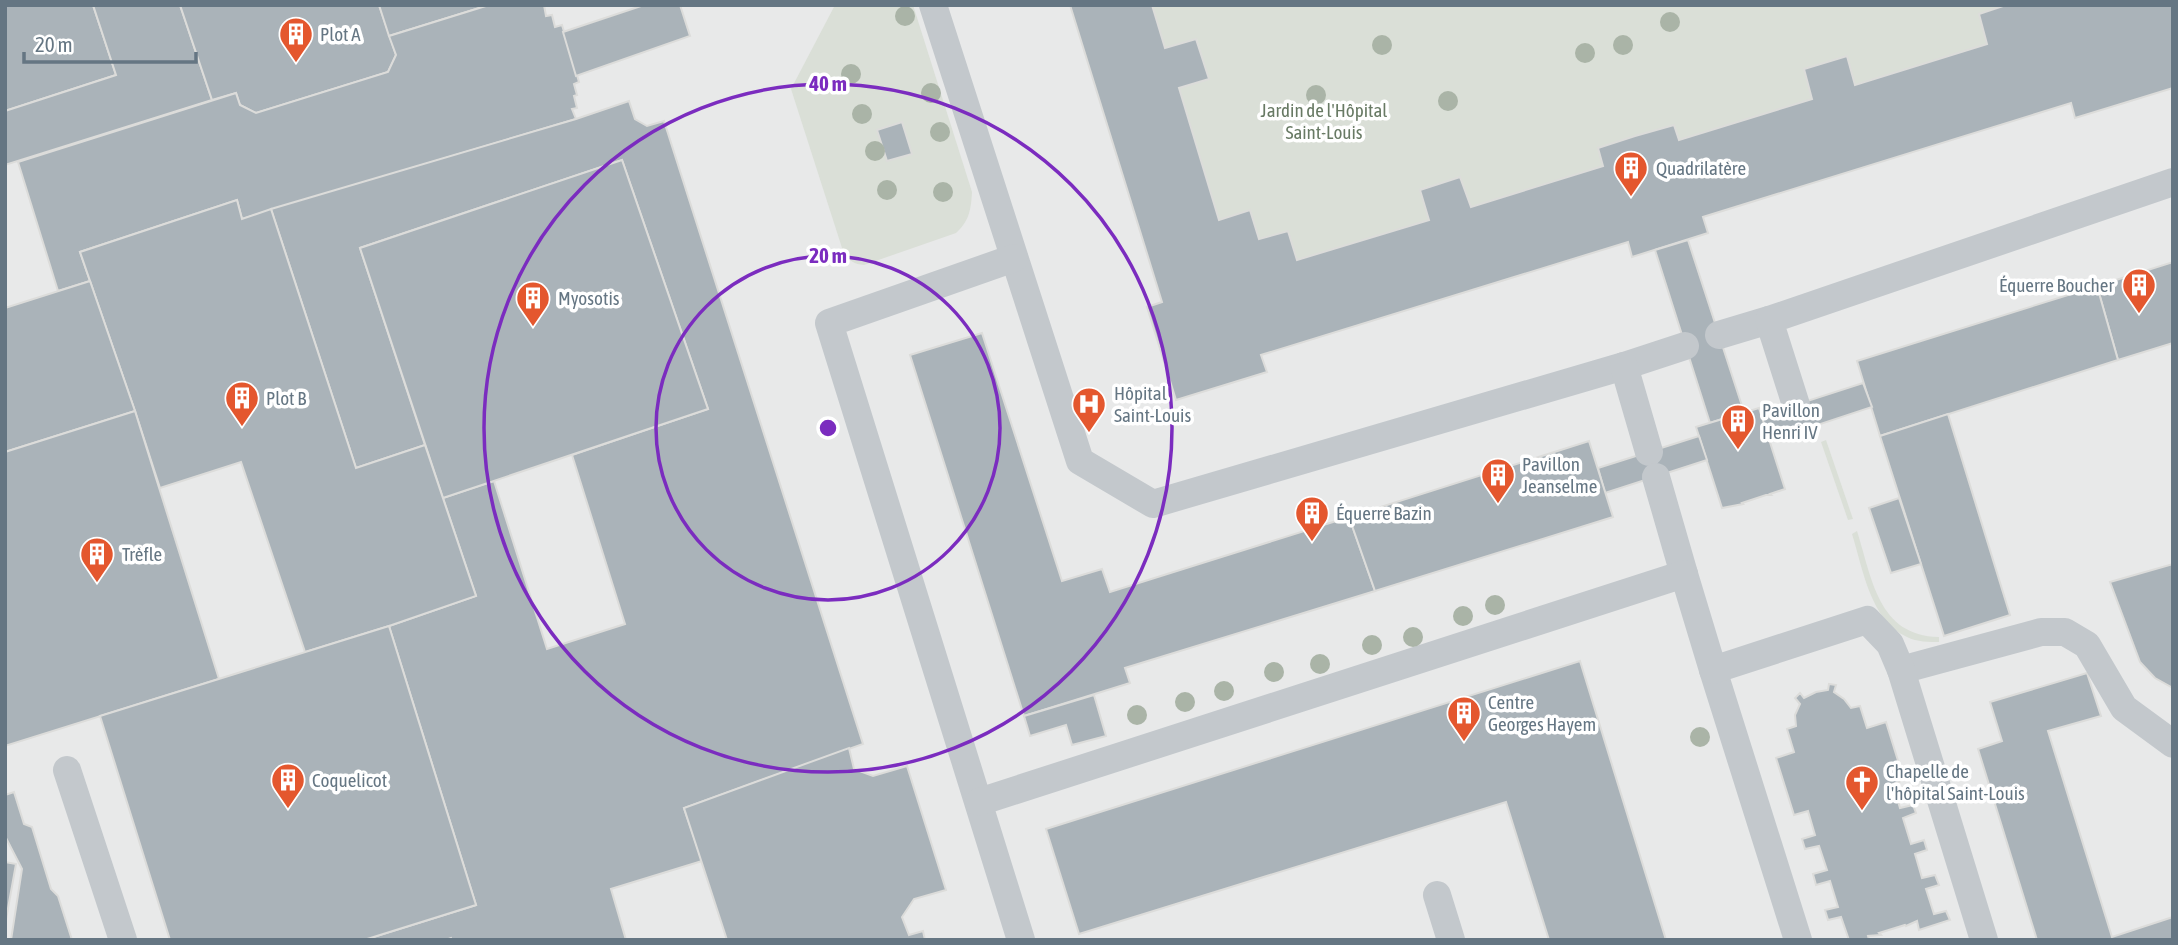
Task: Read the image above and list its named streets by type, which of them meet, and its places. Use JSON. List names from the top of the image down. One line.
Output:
{"parks":["Jardin de l'Hôpital Saint-Louis"],"places":{"building":["Plot A","Quadrilatère","Équerre Boucher","Myosotis","Plot B","Pavillon Henri IV","Pavillon Jeanselme","Équerre Bazin","Trèfle","Centre Georges Hayem","Coquelicot"],"hospital":["Hôpital Saint-Louis"],"church":["Chapelle de l'hôpital Saint-Louis"]},"scale_bar":"20 m","rings":["40 m","20 m"]}
